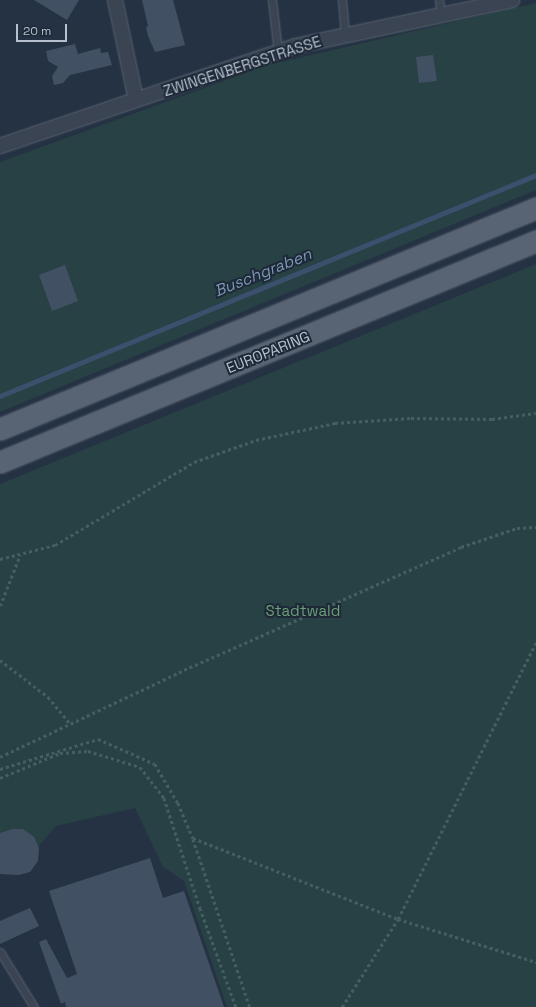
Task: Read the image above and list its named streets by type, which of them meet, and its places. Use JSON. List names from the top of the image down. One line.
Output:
{"streets":{"main road":["EUROPARING"],"street":["ZWINGENBERGSTRASSE"]},"water":["Buschgraben"],"parks":["Stadtwald"],"scale_bar":"20 m"}
